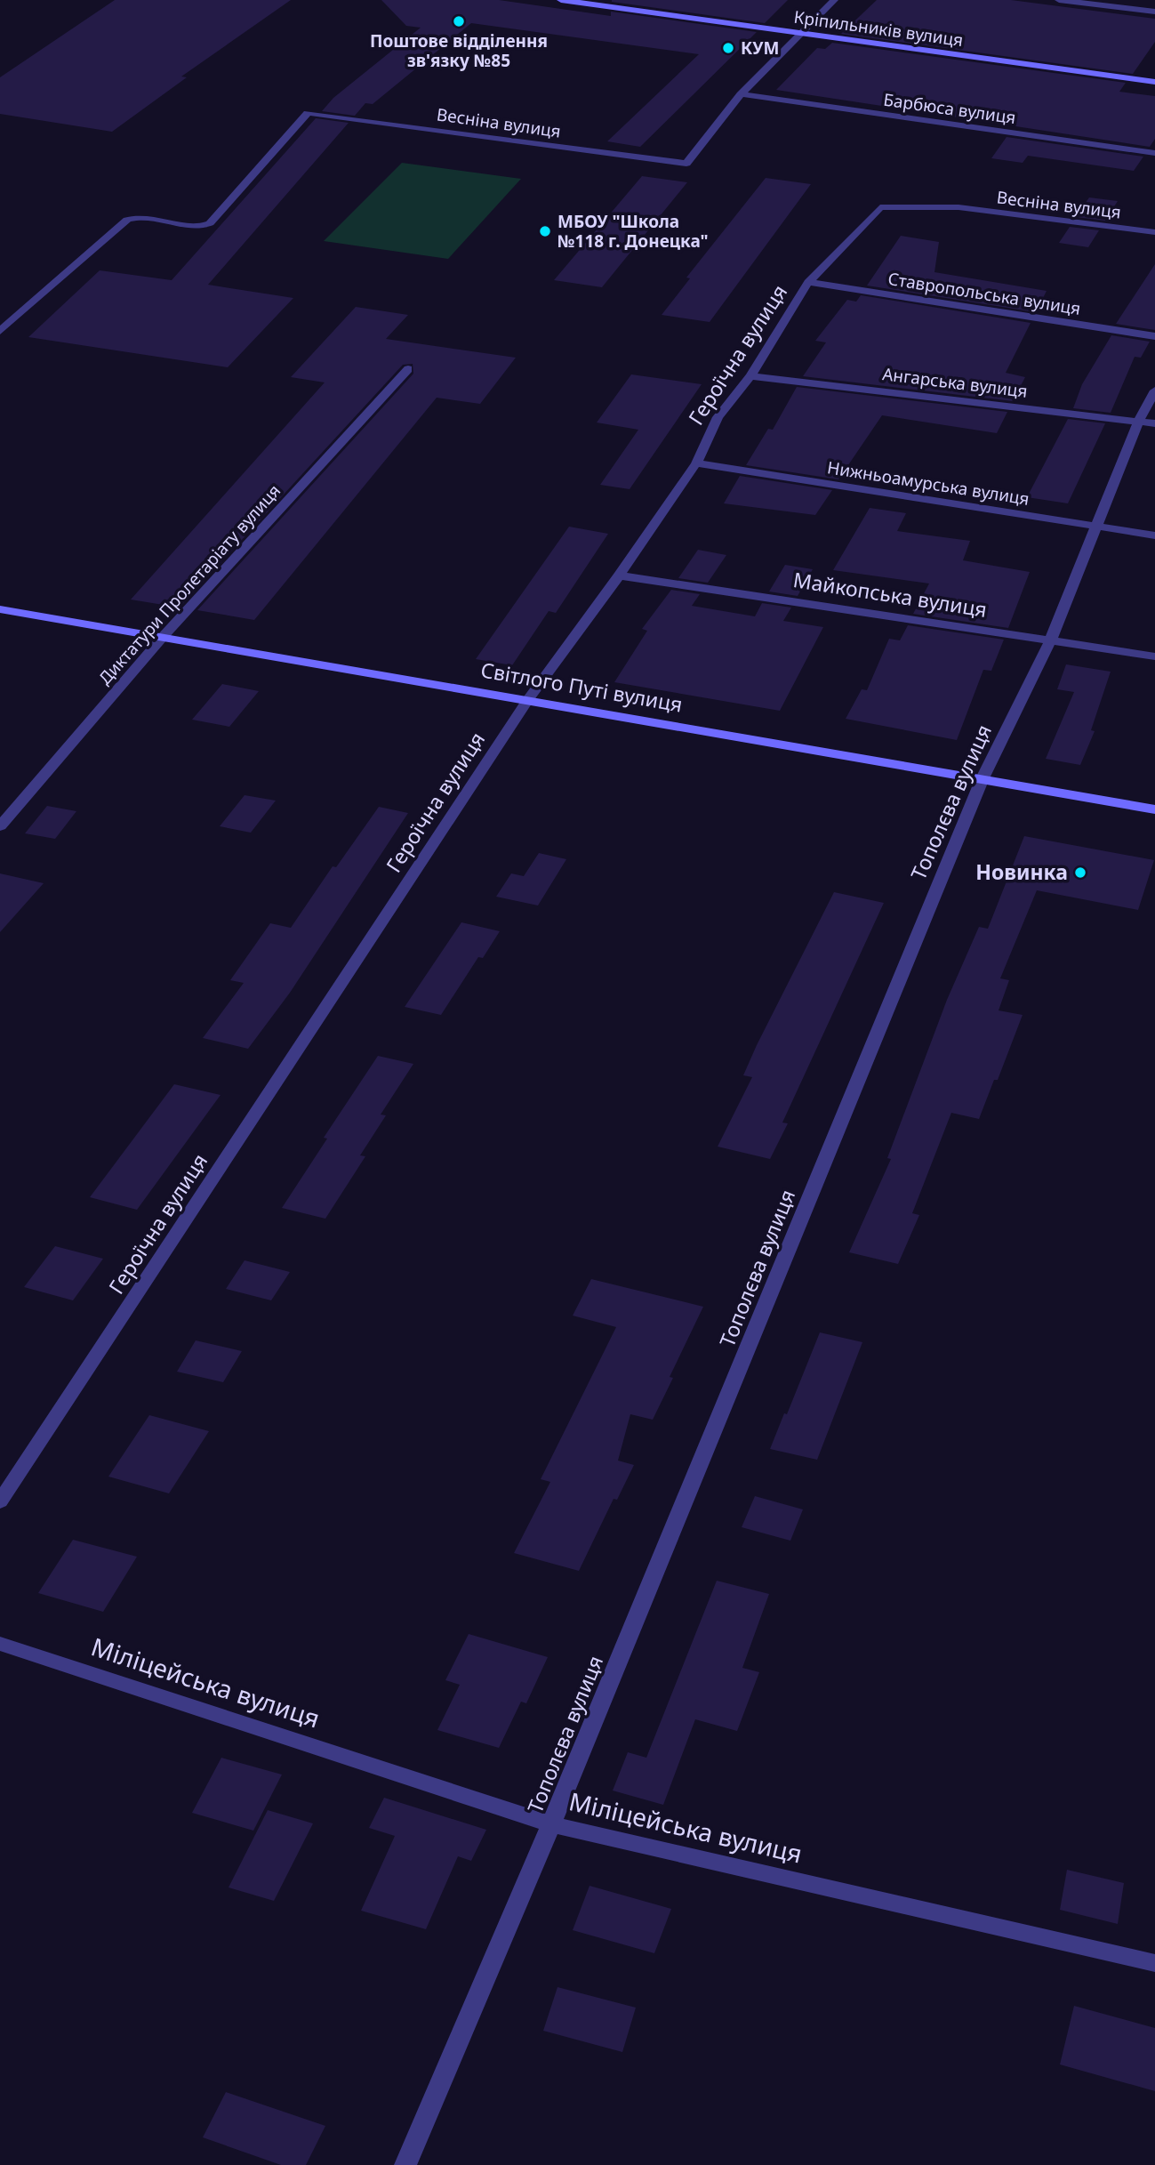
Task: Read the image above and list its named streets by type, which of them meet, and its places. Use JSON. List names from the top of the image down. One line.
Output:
{"streets":{"main road":["Кріпильників вулиця","Світлого Путі вулиця"],"street":["Барбюса вулиця","Весніна вулиця","Ставропольська вулиця","Героїчна вулиця","Ангарська вулиця","Нижньоамурська вулиця","Диктатури Пролетаріату вулиця","Майкопська вулиця","Тополєва вулиця","Міліцейська вулиця"]},"crossings":[["Барбюса вулиця","Весніна вулиця"],["Весніна вулиця","Героїчна вулиця"],["Ставропольська вулиця","Героїчна вулиця"],["Героїчна вулиця","Ангарська вулиця"],["Героїчна вулиця","Нижньоамурська вулиця"],["Героїчна вулиця","Майкопська вулиця"],["Героїчна вулиця","Світлого Путі вулиця"],["Ангарська вулиця","Тополєва вулиця"],["Нижньоамурська вулиця","Тополєва вулиця"],["Диктатури Пролетаріату вулиця","Світлого Путі вулиця"],["Майкопська вулиця","Тополєва вулиця"],["Світлого Путі вулиця","Тополєва вулиця"],["Тополєва вулиця","Міліцейська вулиця"]],"places":["Поштове відділення зв'язку №85","КУМ","МБОУ \"Школа №118 г. Донецка\"","Новинка"]}
